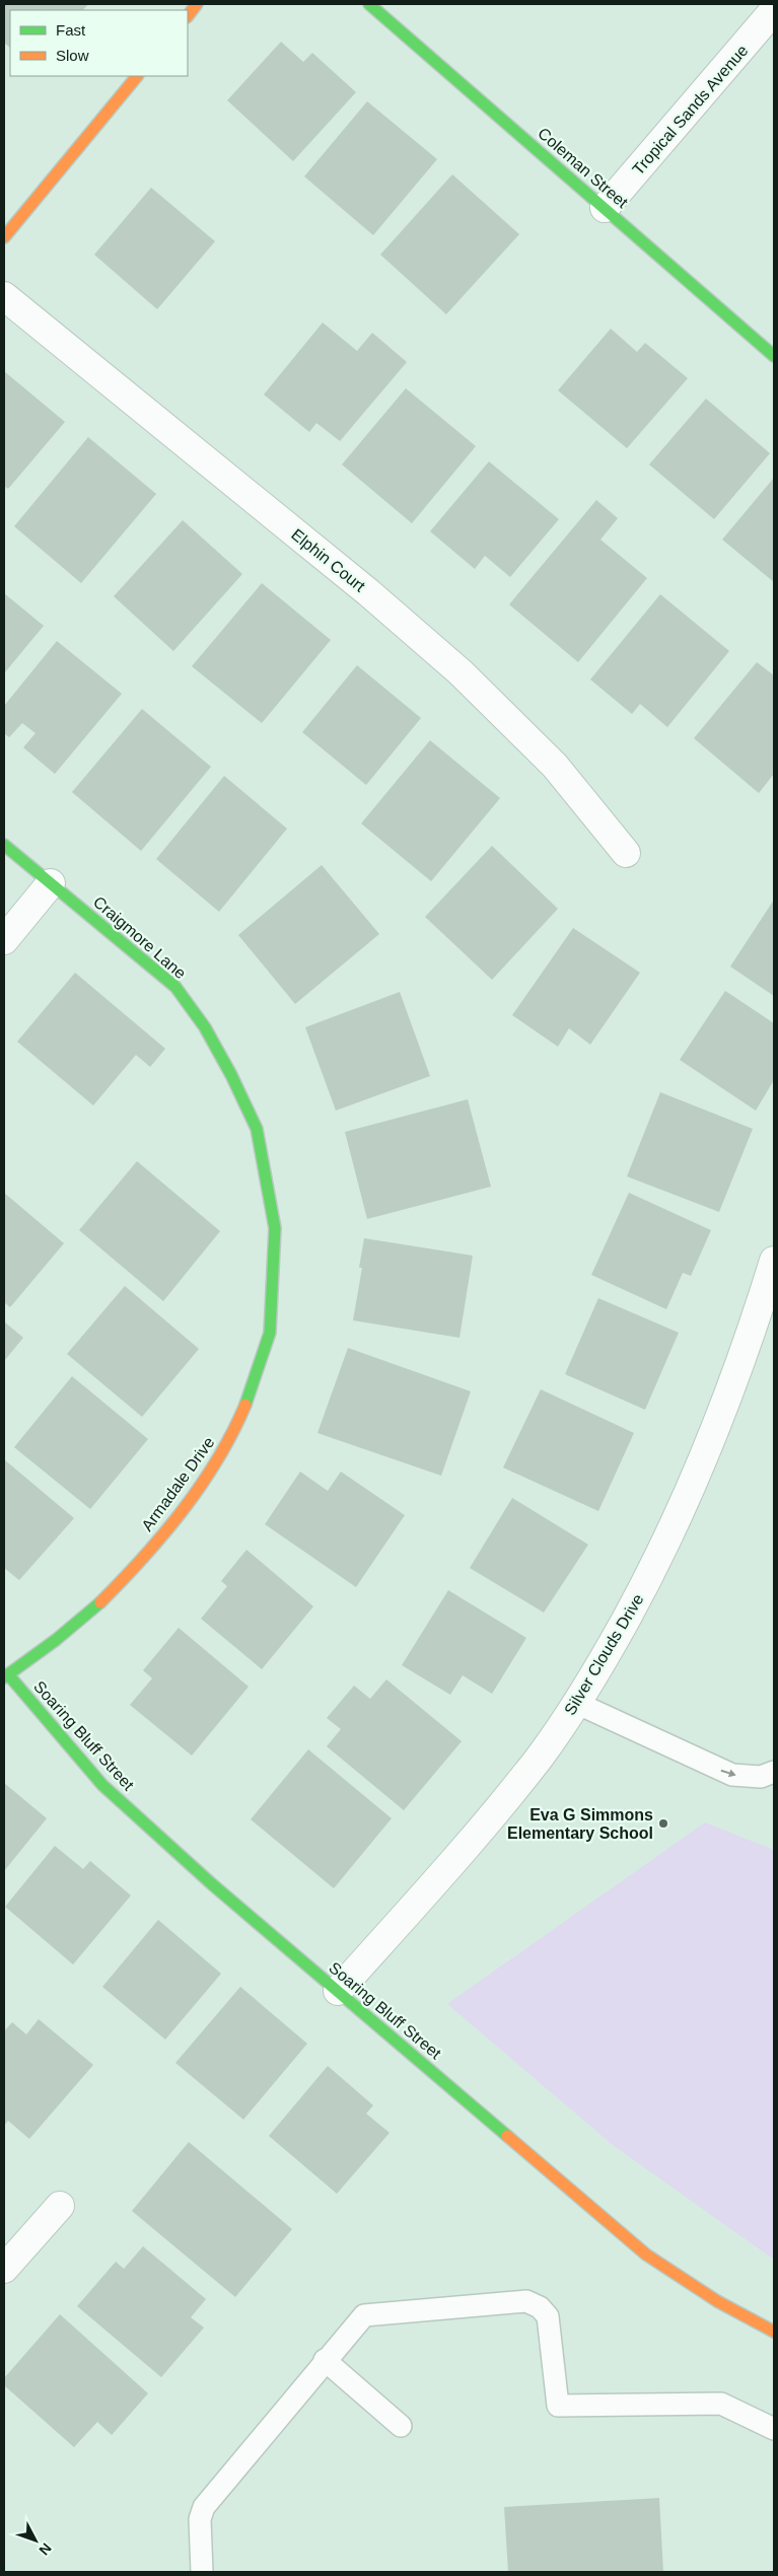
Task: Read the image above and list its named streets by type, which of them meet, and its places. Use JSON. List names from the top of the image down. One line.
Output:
{"streets":{"street":["Tropical Sands Avenue","Coleman Street","Elphin Court","Craigmore Lane","Armadale Drive","Silver Clouds Drive","Soaring Bluff Street"]},"crossings":[["Tropical Sands Avenue","Coleman Street"],["Craigmore Lane","Armadale Drive"],["Armadale Drive","Soaring Bluff Street"],["Silver Clouds Drive","Soaring Bluff Street"]],"places":["Eva G Simmons Elementary School"],"legend":["Fast","Slow"],"north":"bottom right"}
